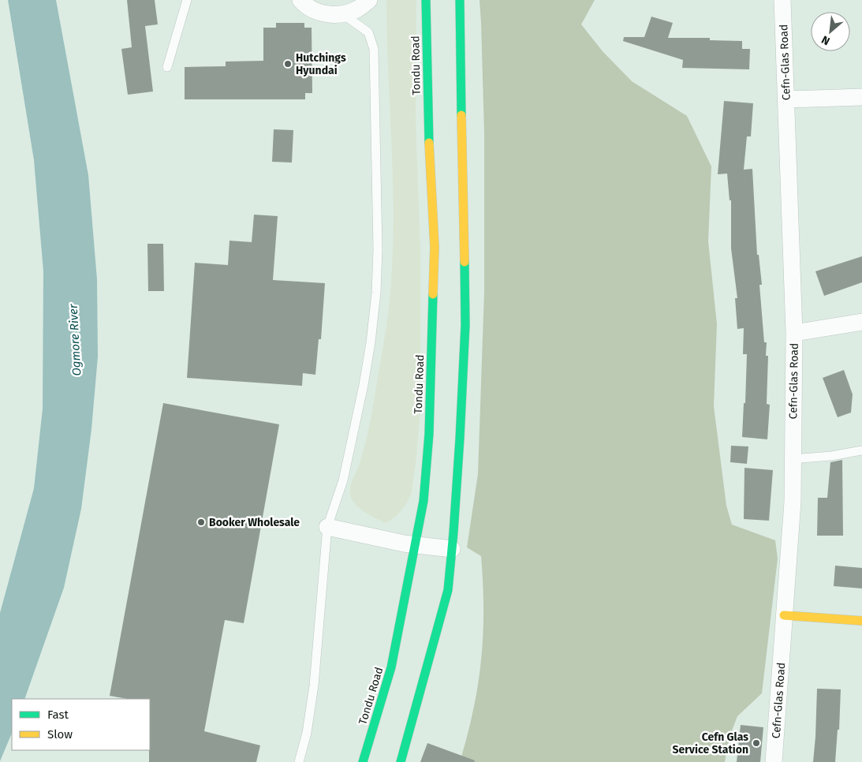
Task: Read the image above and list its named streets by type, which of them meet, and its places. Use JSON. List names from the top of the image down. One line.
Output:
{"streets":{"main road":["Tondu Road"],"street":["Cefn-Glas Road"]},"water":["Ogmore River"],"places":["Hutchings Hyundai","Booker Wholesale","Cefn Glas Service Station"],"legend":["Fast","Slow"],"north":"bottom left"}
